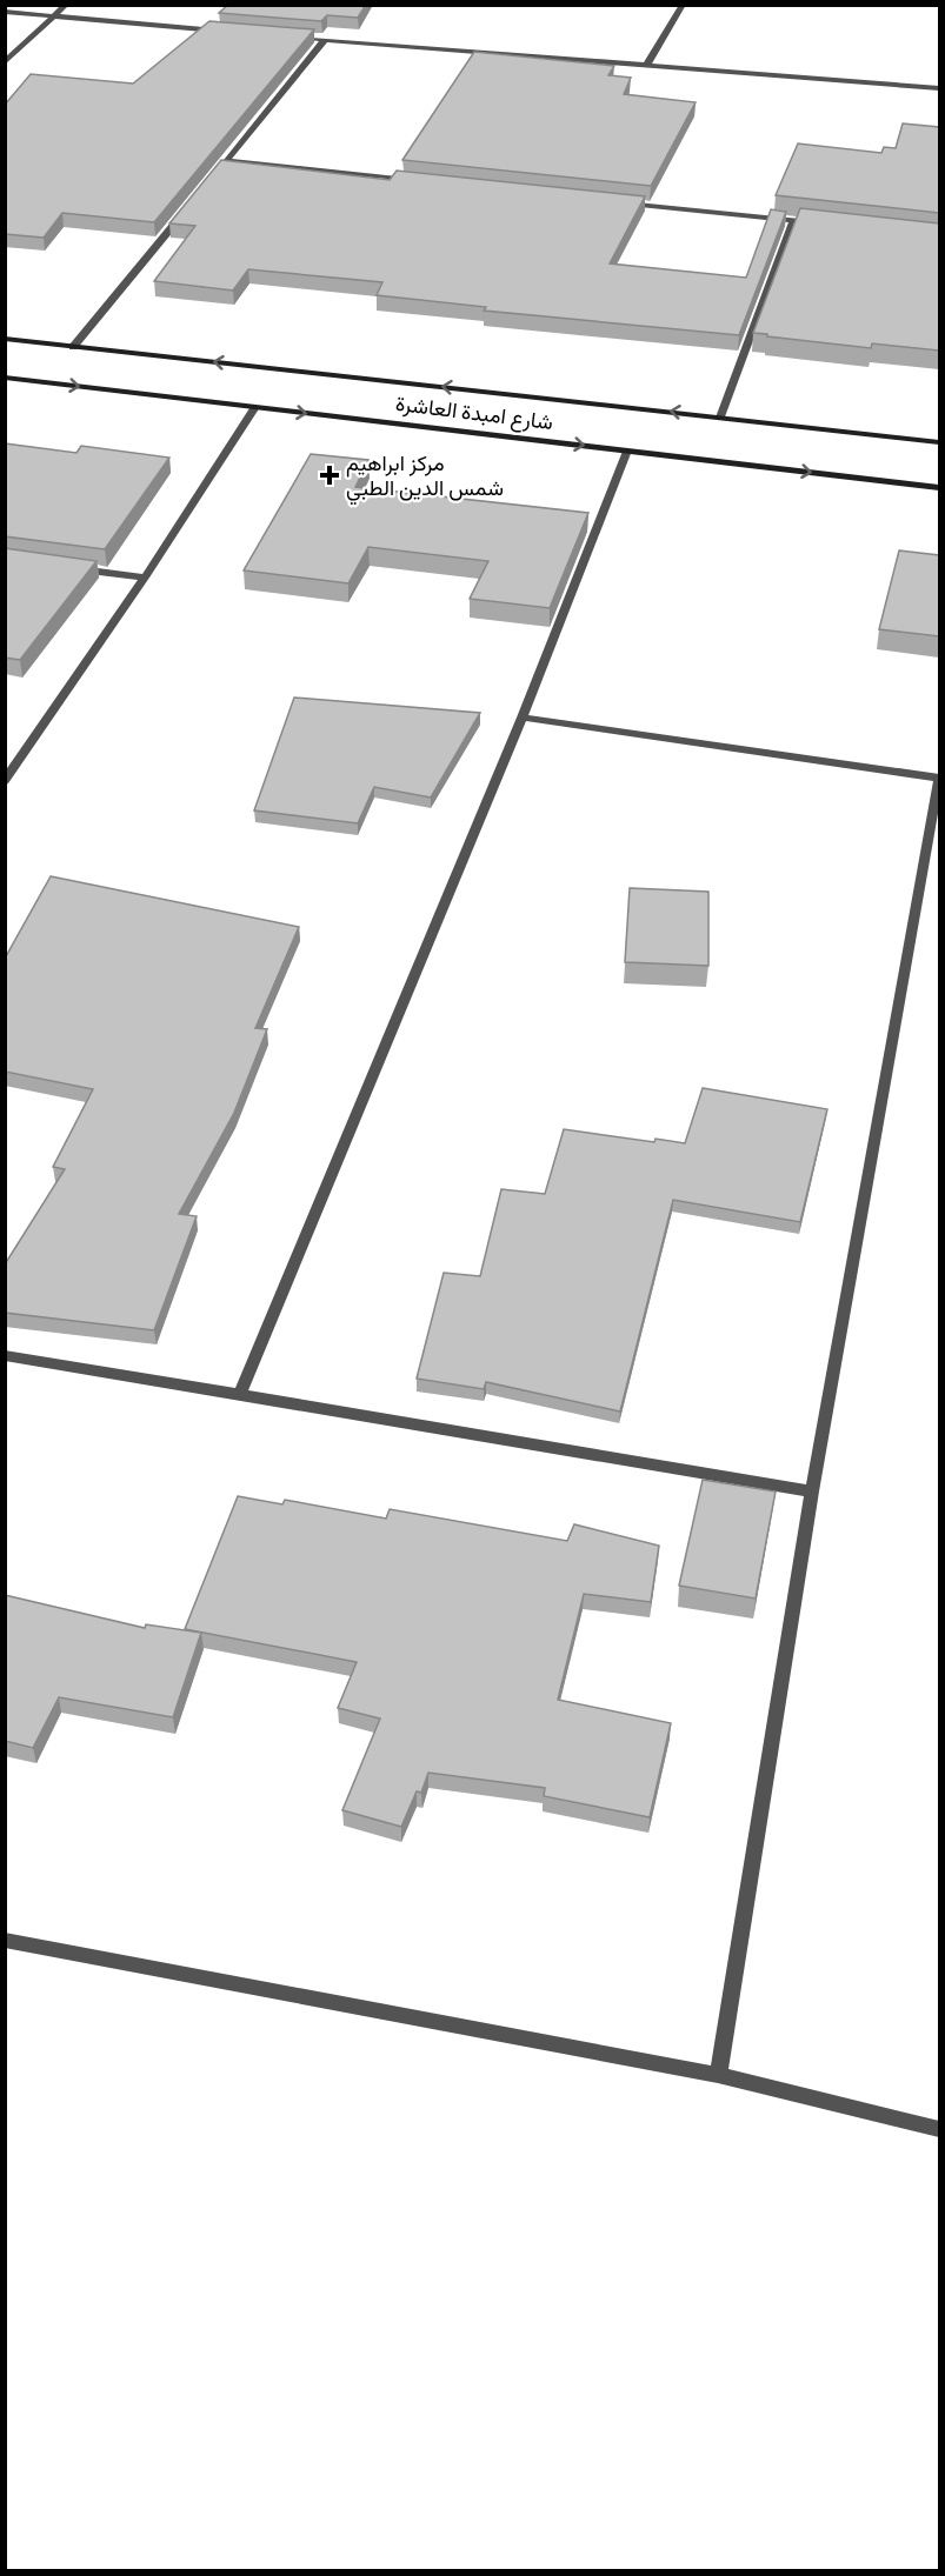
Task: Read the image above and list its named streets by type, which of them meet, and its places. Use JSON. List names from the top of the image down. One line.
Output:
{"streets":{"main road":["شارع امبدة العاشرة"]},"places":{"health":["مركز ابراهيم شمس الدين الطبي"]}}
